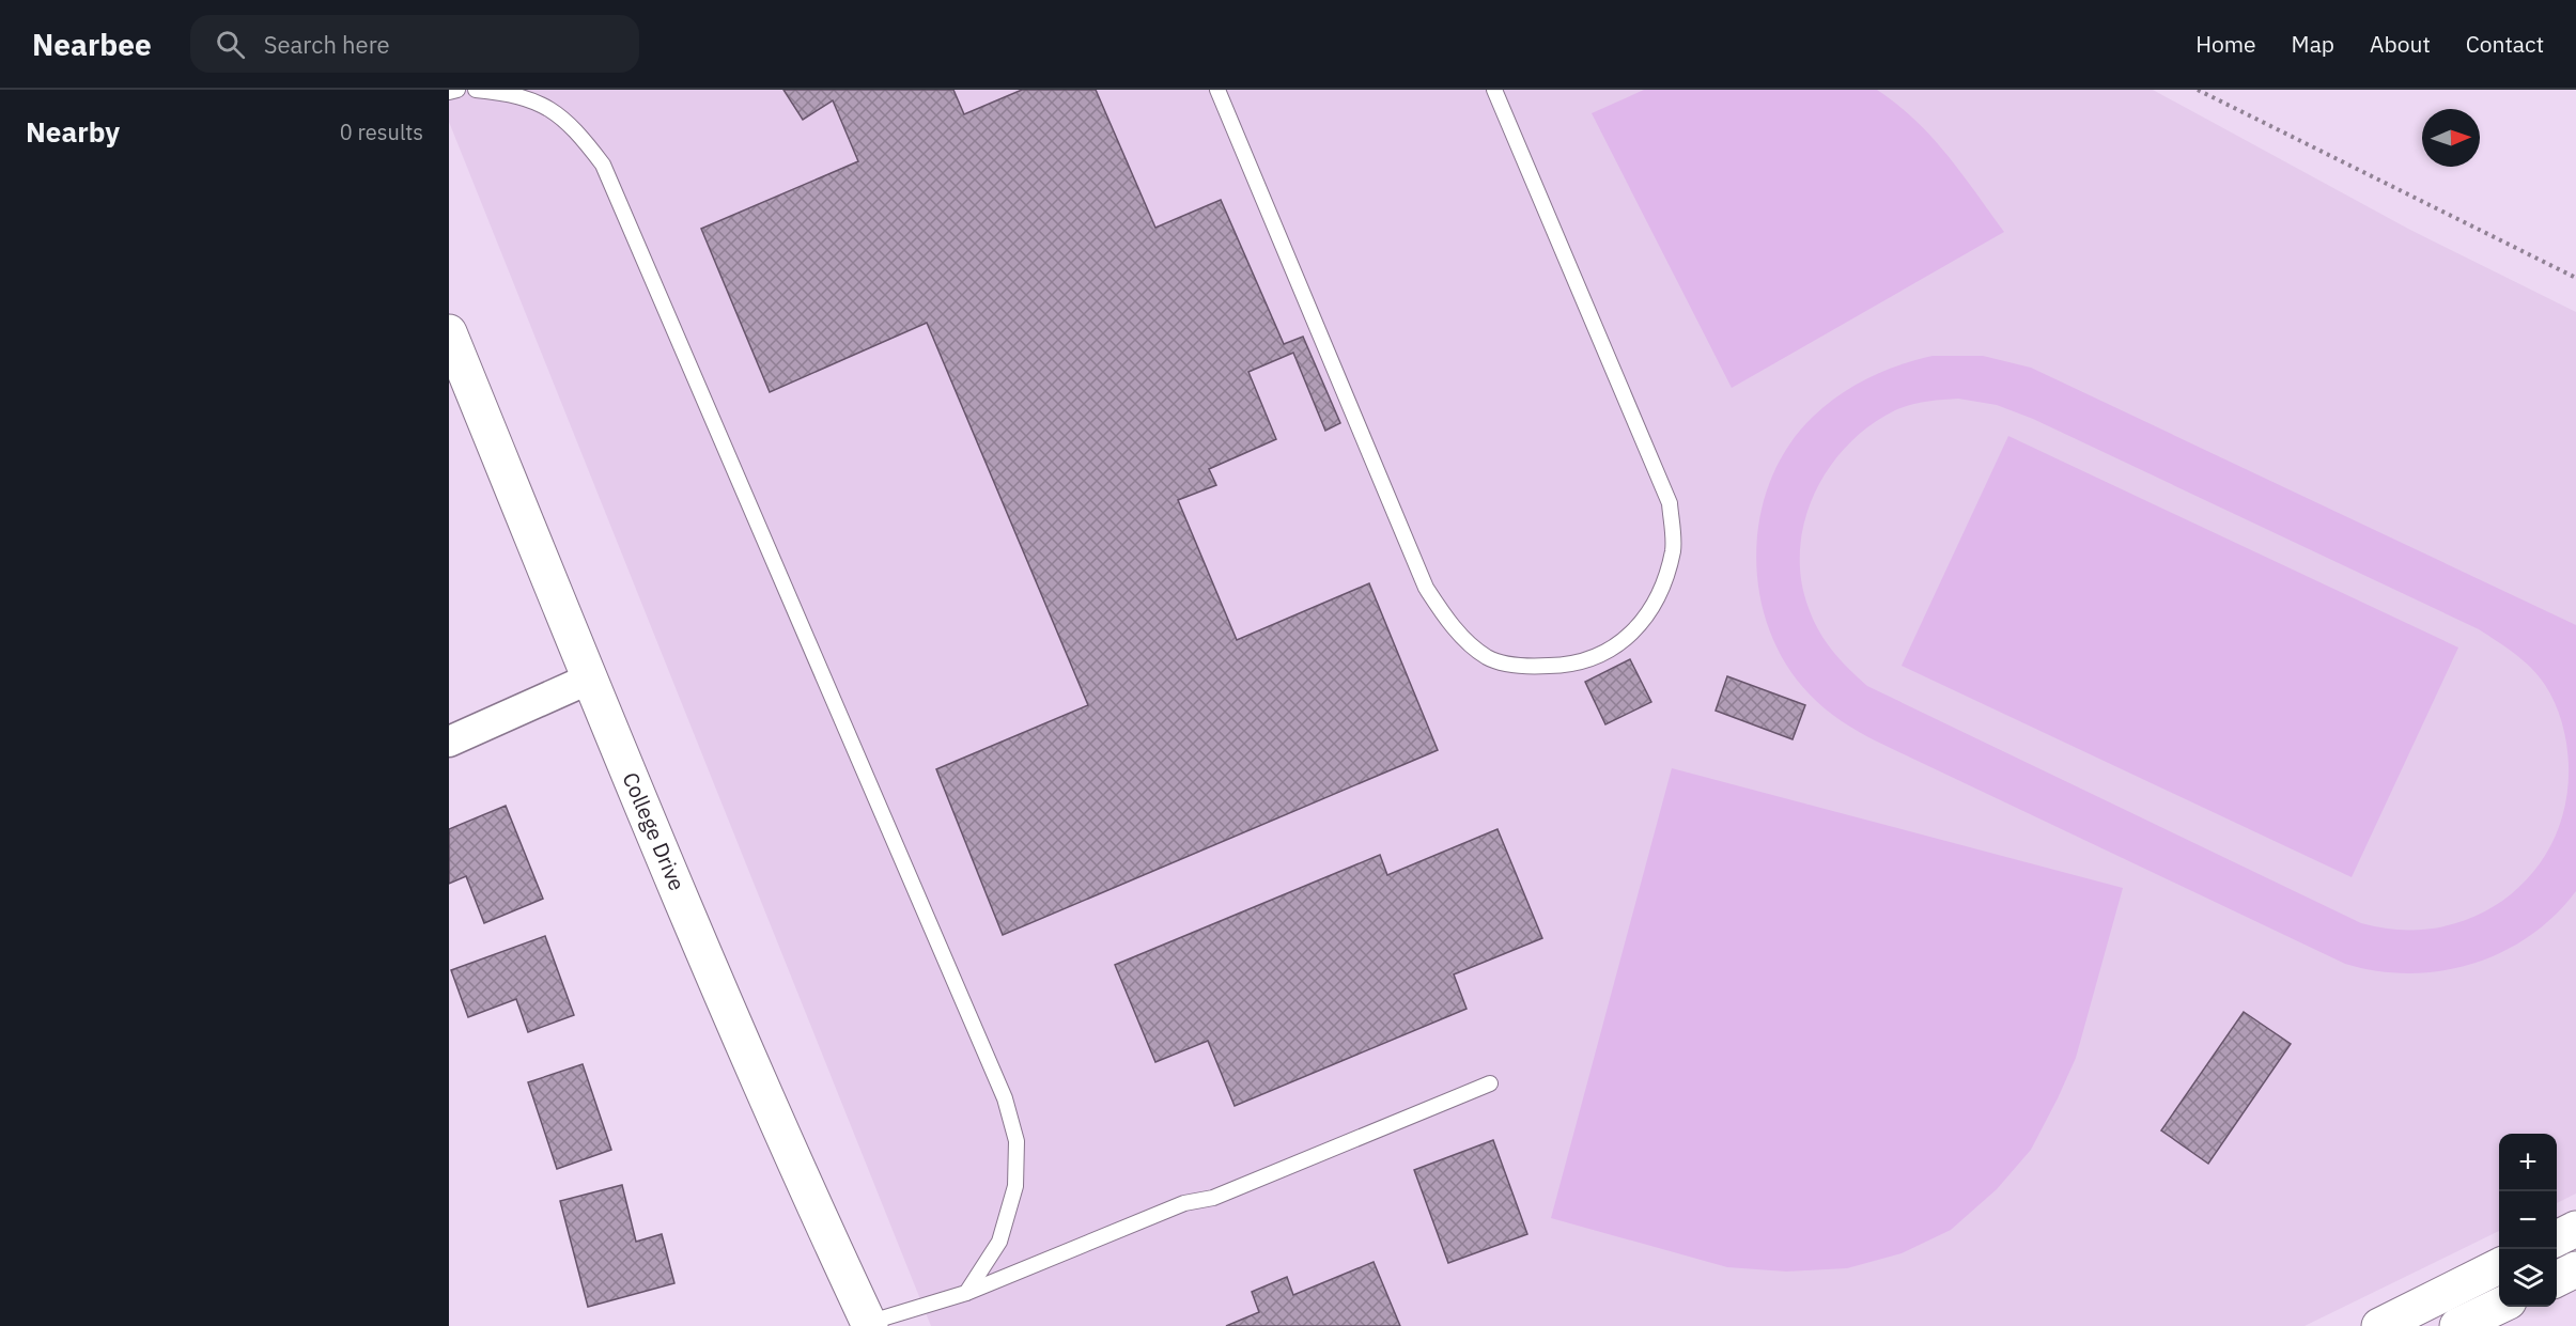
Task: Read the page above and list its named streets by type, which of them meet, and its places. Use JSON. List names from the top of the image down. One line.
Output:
{"streets":{"main road":["College Drive"]},"north":"right","page":{"header":"Nearbee","search":"Search here","nav":["Home","Map","About","Contact"],"heading":["Nearby","0 results"],"map_buttons":["+","−"]}}
